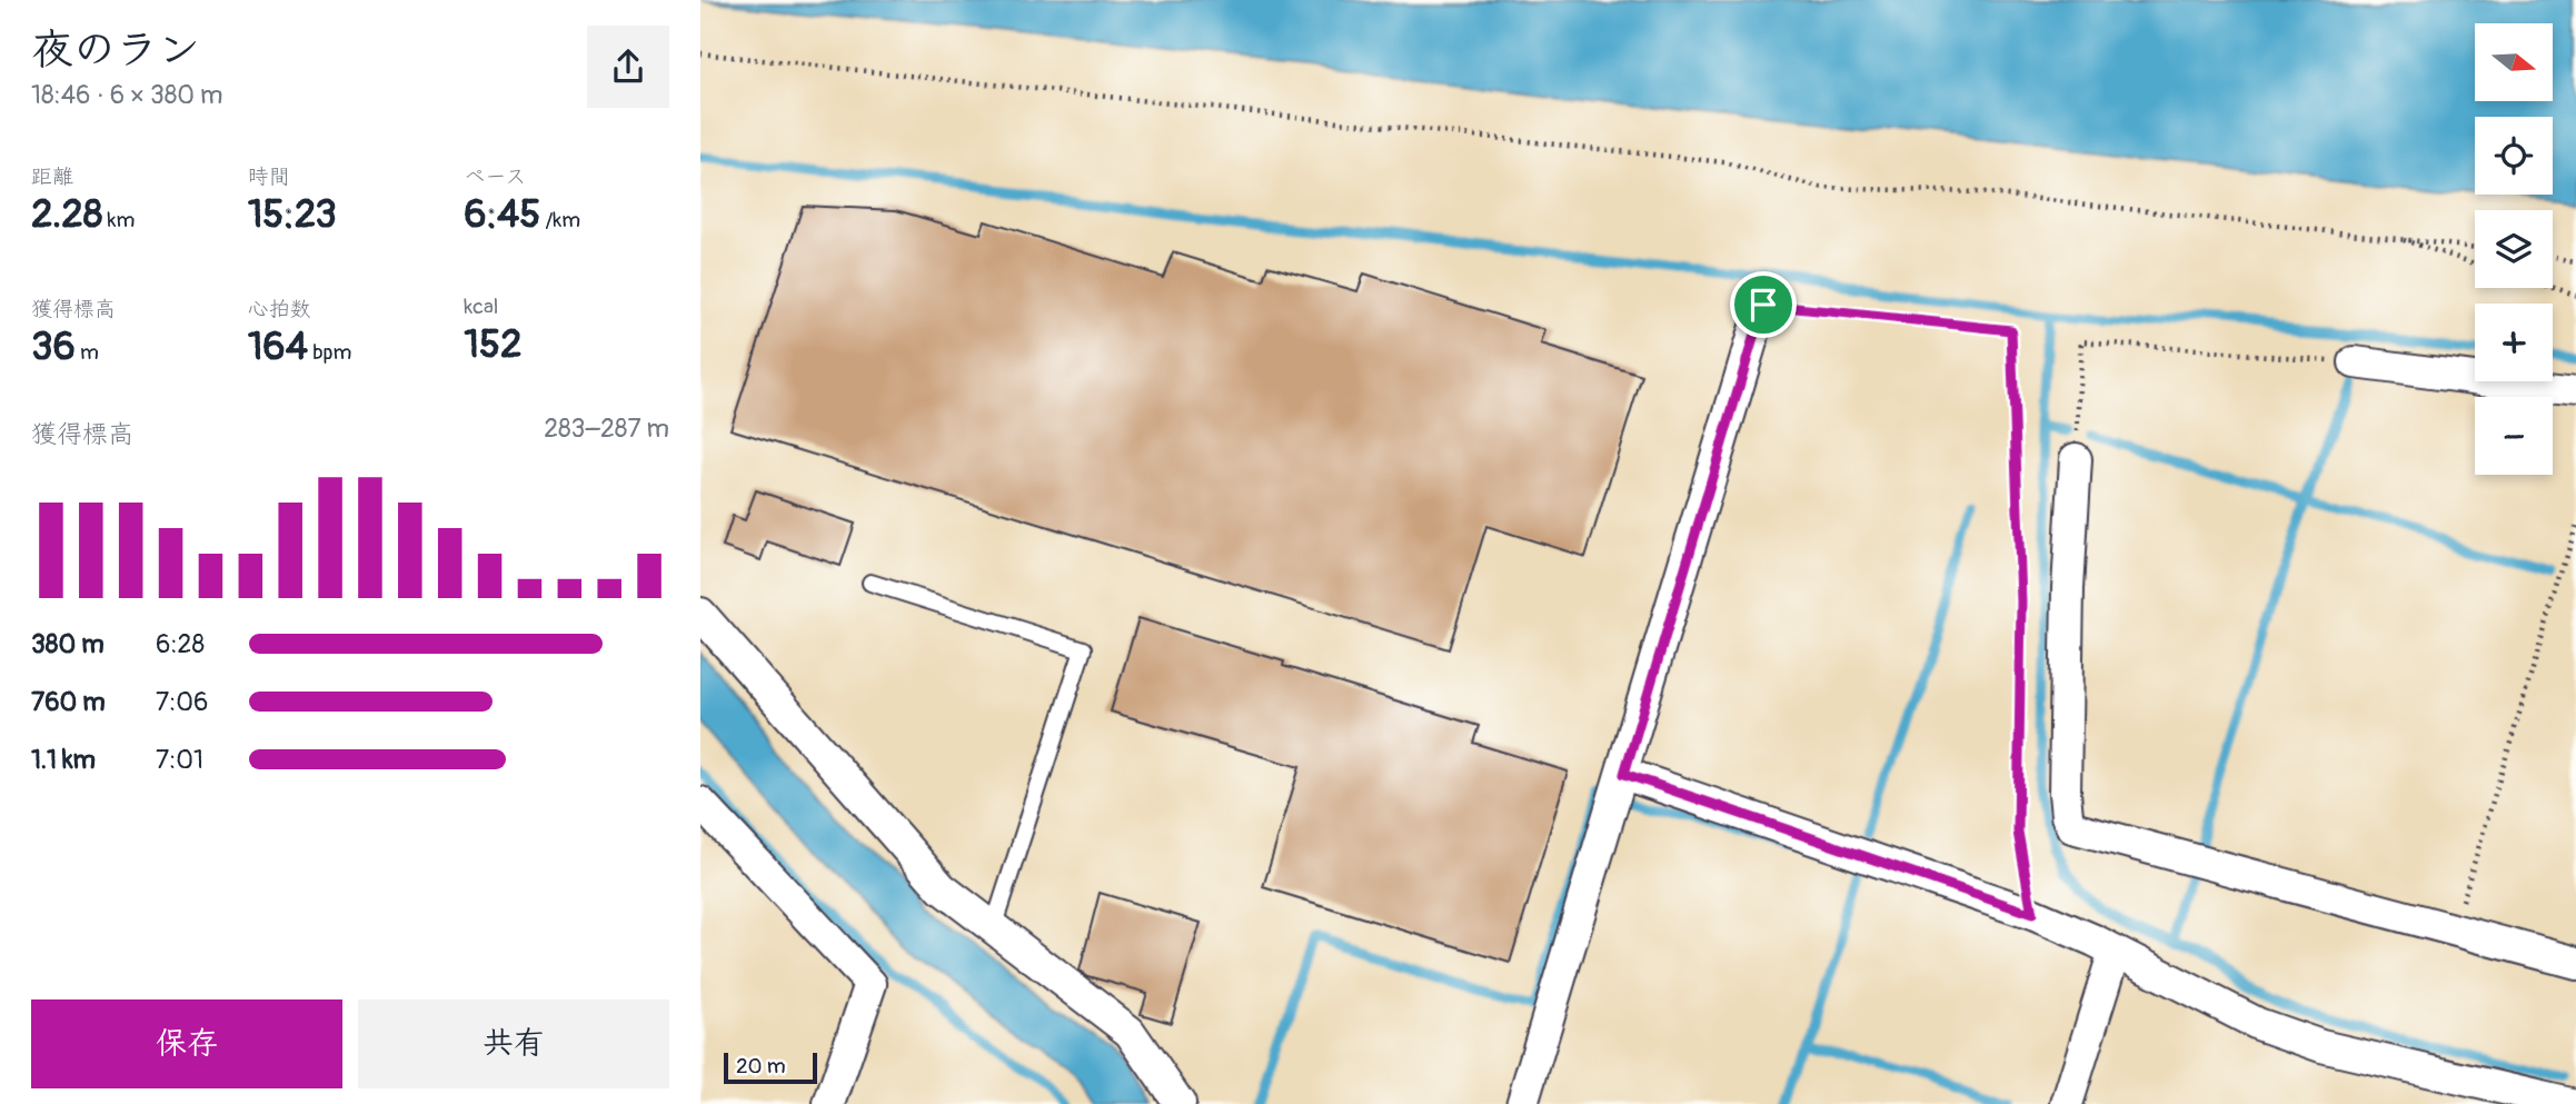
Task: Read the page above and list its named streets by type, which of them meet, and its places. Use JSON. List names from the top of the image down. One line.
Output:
{"scale_bar":"20 m","north":"right","page":{"heading":["夜のラン","18:46 · 6 × 380 m"],"map_buttons":["+","−"],"stats":[["距離","2.28 km"],["時間","15:23"],["ペース","6:45 /km"],["獲得標高","36 m"],["心拍数","164 bpm"],["kcal","152"]],"chart":["獲得標高","283–287 m"],"list":[{"name":"380 m","note":"6:28"},{"name":"760 m","note":"7:06"},{"name":"1.1 km","note":"7:01"}],"buttons":["保存","共有"],"scale":"20 m"}}
